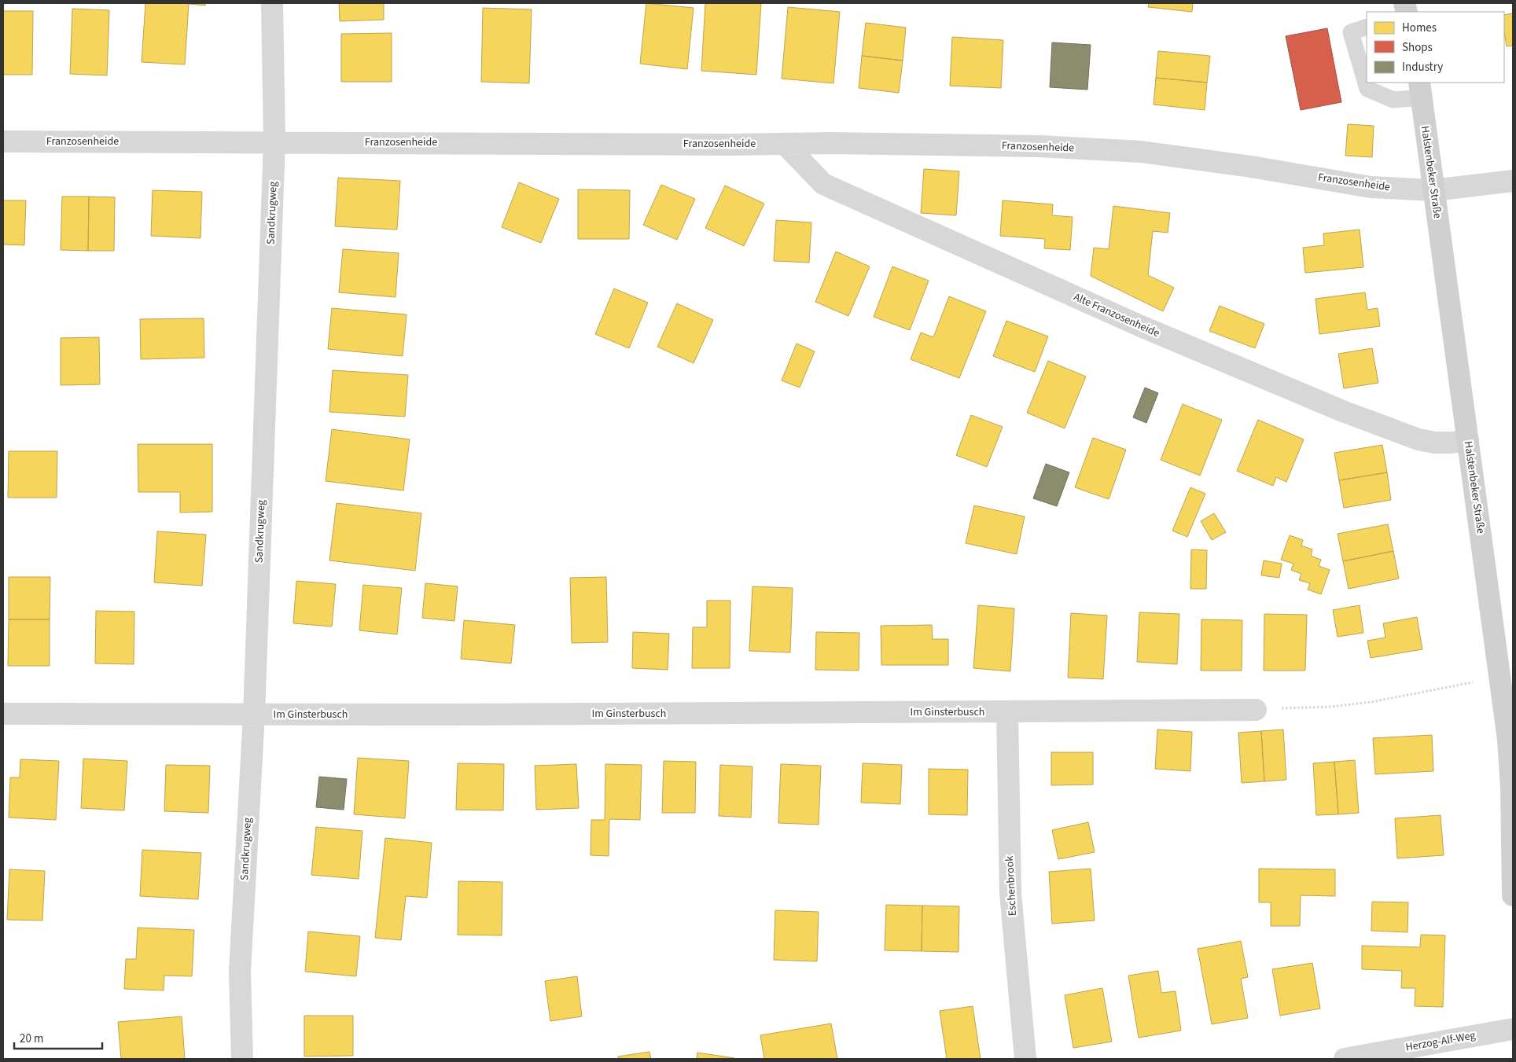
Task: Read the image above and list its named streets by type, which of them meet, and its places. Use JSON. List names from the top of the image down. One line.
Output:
{"streets":{"street":["Franzosenheide","Halstenbeker Straße","Sandkrugweg","Alte Franzosenheide","Im Ginsterbusch","Eschenbrook","Herzog-Alf-Weg"]},"crossings":[["Franzosenheide","Halstenbeker Straße"],["Franzosenheide","Sandkrugweg"],["Franzosenheide","Alte Franzosenheide"],["Halstenbeker Straße","Alte Franzosenheide"],["Sandkrugweg","Im Ginsterbusch"],["Im Ginsterbusch","Eschenbrook"]],"legend":["Homes","Shops","Industry"],"scale_bar":"20 m"}
